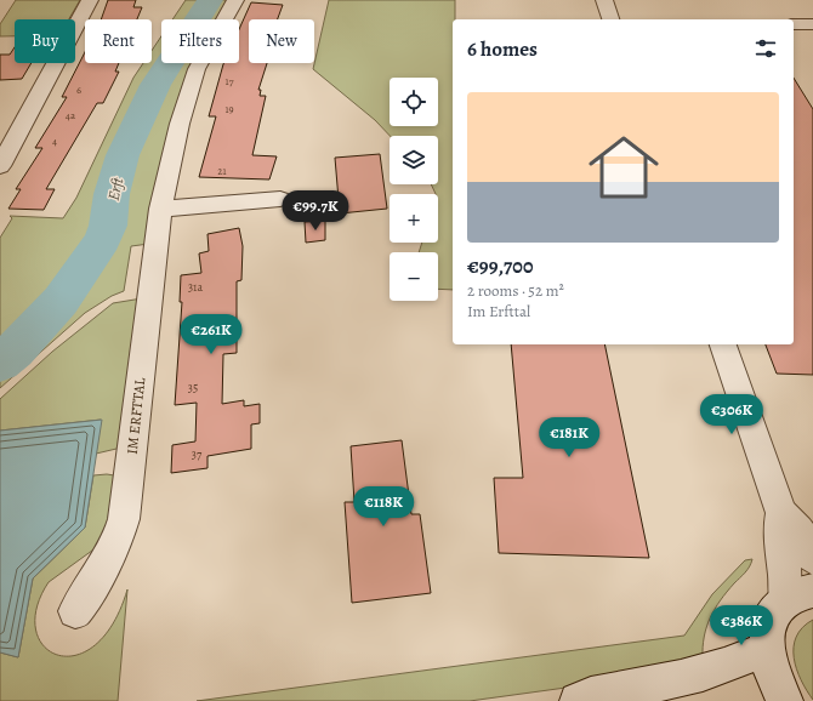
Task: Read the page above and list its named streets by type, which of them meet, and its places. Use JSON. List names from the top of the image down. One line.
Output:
{"streets":{"street":["IM ERFTTAL"]},"water":["Erft"],"house_numbers":["17","6","19","4a","4","21","31a","35","37"],"page":{"chip":["Buy","Rent","Filters","New"],"heading":"6 homes","map_buttons":["+","−"],"list":[{"name":"€99,700","note":"2 rooms · 52 m² · Im Erfttal"}],"price":["€99.7K","€261K","€306K","€181K","€118K","€386K"]}}
